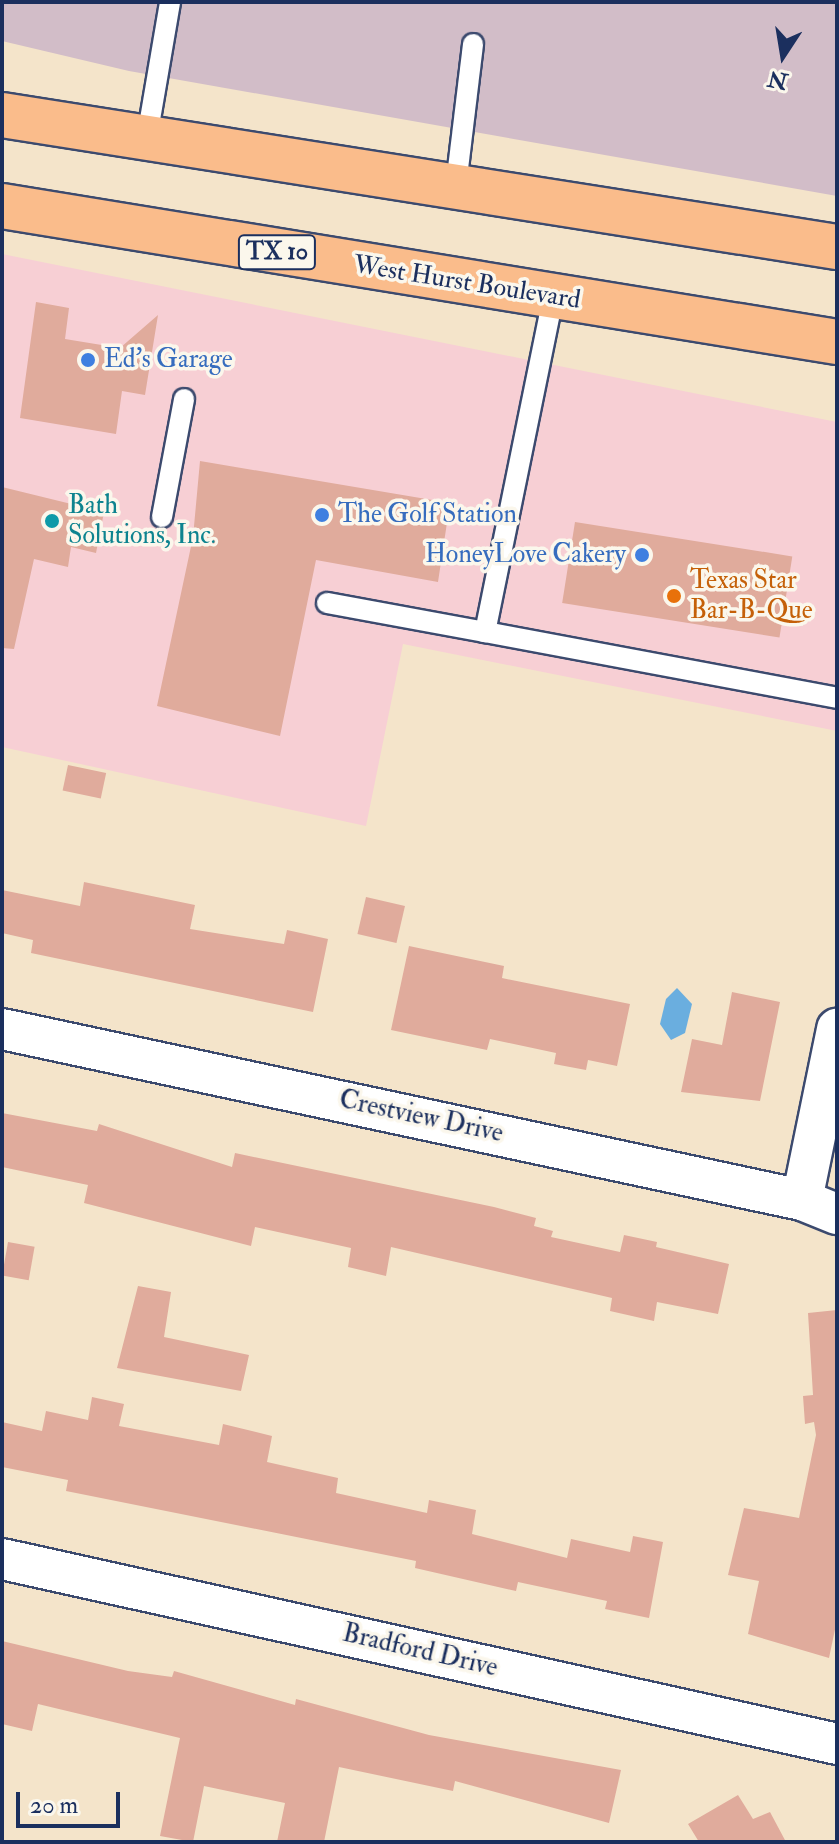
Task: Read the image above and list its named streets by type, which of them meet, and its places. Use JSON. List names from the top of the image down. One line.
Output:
{"streets":{"main road":["TX 10","West Hurst Boulevard"],"street":["Crestview Drive","Bradford Drive"]},"places":["Ed's Garage","The Golf Station","Bath Solutions, Inc.","HoneyLove Cakery","Texas Star Bar-B-Que"],"scale_bar":"20 m","north":"bottom"}
